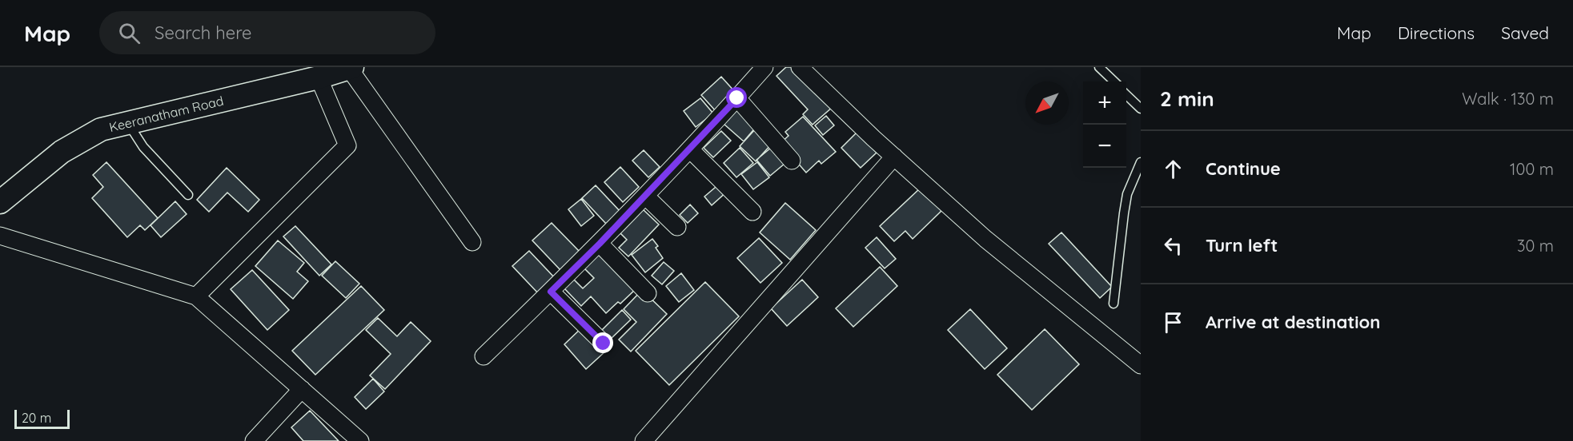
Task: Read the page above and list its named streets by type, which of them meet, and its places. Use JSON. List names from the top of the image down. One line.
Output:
{"streets":{"street":["Keeranatham Road"]},"scale_bar":"20 m","north":"bottom left","page":{"header":"Map","search":"Search here","nav":["Map","Directions","Saved"],"heading":["2 min","Walk · 130 m"],"map_buttons":["+","−"],"list":[["Continue","100 m"],["Turn left","30 m"],"Arrive at destination"],"scale":"20 m"}}
